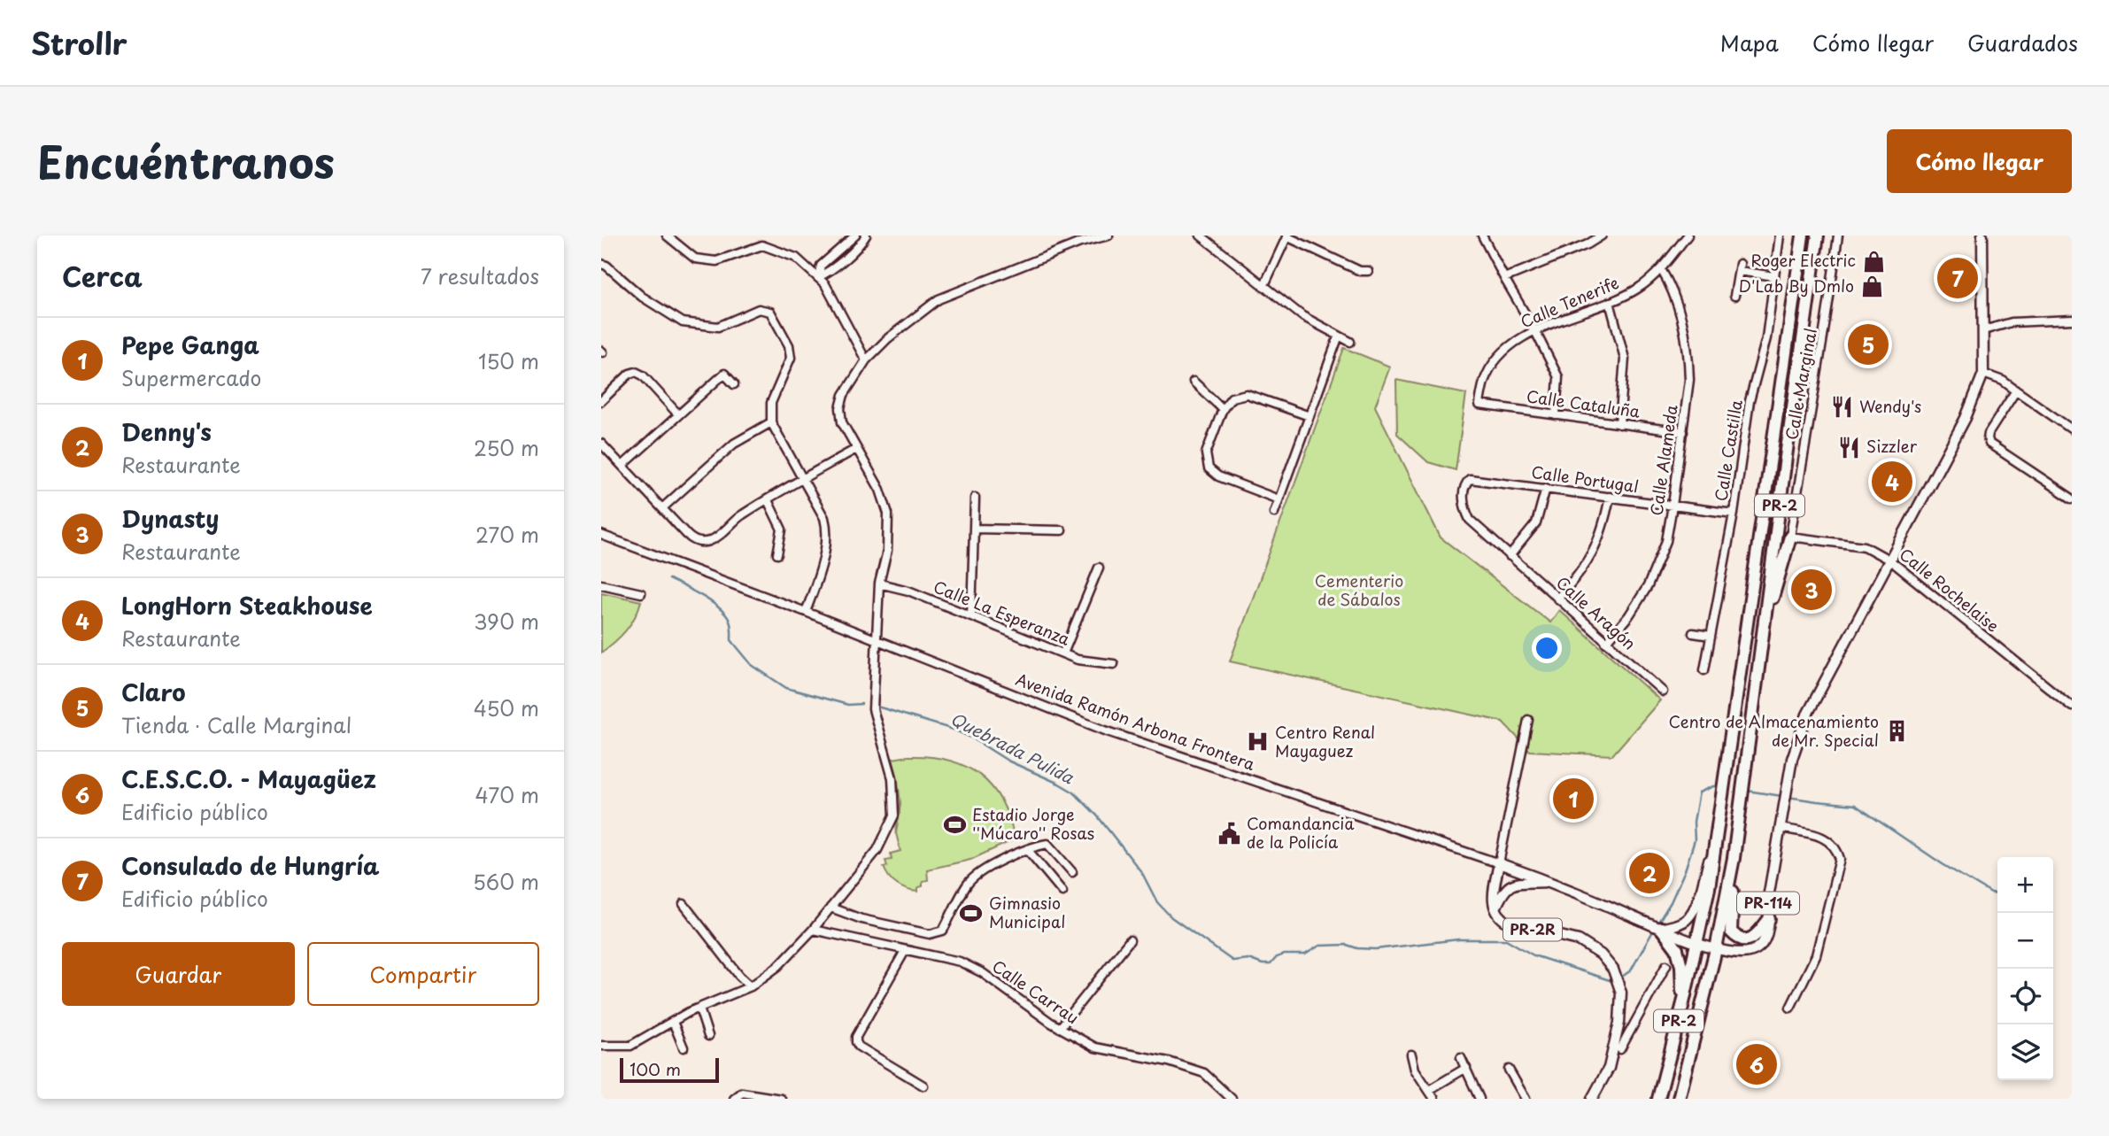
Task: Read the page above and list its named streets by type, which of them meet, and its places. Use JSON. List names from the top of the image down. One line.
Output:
{"streets":{"highway":["PR-2"],"main road":["Avenida Ramón Arbona Frontera","PR-114","PR-2R"],"street":["Calle Tenerife","Calle Marginal","Calle Cataluña","Calle Castilla","Calle Alameda","Calle Portugal","Calle Rochelaise","Calle La Esperanza","Calle Aragón","Calle Carrau"]},"crossings":[["Calle Tenerife","Calle Cataluña"],["Calle Tenerife","Calle Alameda"],["Calle Marginal","Calle Rochelaise"],["Calle Cataluña","Calle Alameda"],["Calle Castilla","Calle Portugal"],["Calle Alameda","Calle Portugal"],["Calle Alameda","Calle Aragón"],["Calle Portugal","Calle Aragón"],["PR-2","Avenida Ramón Arbona Frontera"],["PR-2","PR-114"],["Calle Rochelaise","PR-114"],["Avenida Ramón Arbona Frontera","PR-114"],["Avenida Ramón Arbona Frontera","PR-2R"]],"water":["Quebrada Pulida"],"parks":["Cementerio de Sábalos"],"places":{"shop":["Roger Electric","D'Lab By Dmlo"],"restaurant":["Wendy's","Sizzler"],"building":["Centro de Almacenamiento de Mr. Special"],"hospital":["Centro Renal Mayaguez"],"sports":["Estadio Jorge ''Múcaro'' Rosas","Gimnasio Municipal"],"public building":["Comandancia de la Policía"]},"scale_bar":"100 m","page":{"header":"Strollr","nav":["Mapa","Cómo llegar","Guardados"],"title":"Encuéntranos","buttons":["Cómo llegar",["Guardar","Compartir"]],"heading":["Cerca","7 resultados"],"pins":["7","5","4","3","1","2","6"],"list":[{"mark":"1","name":"Pepe Ganga","note":"Supermercado","value":"150 m"},{"mark":"2","name":"Denny's","note":"Restaurante","value":"250 m"},{"mark":"3","name":"Dynasty","note":"Restaurante","value":"270 m"},{"mark":"4","name":"LongHorn Steakhouse","note":"Restaurante","value":"390 m"},{"mark":"5","name":"Claro","note":"Tienda · Calle Marginal","value":"450 m"},{"mark":"6","name":"C.E.S.C.O. - Mayagüez","note":"Edificio público","value":"470 m"},{"mark":"7","name":"Consulado de Hungría","note":"Edificio público","value":"560 m"}],"map_buttons":["+","−"],"scale":"100 m"}}
